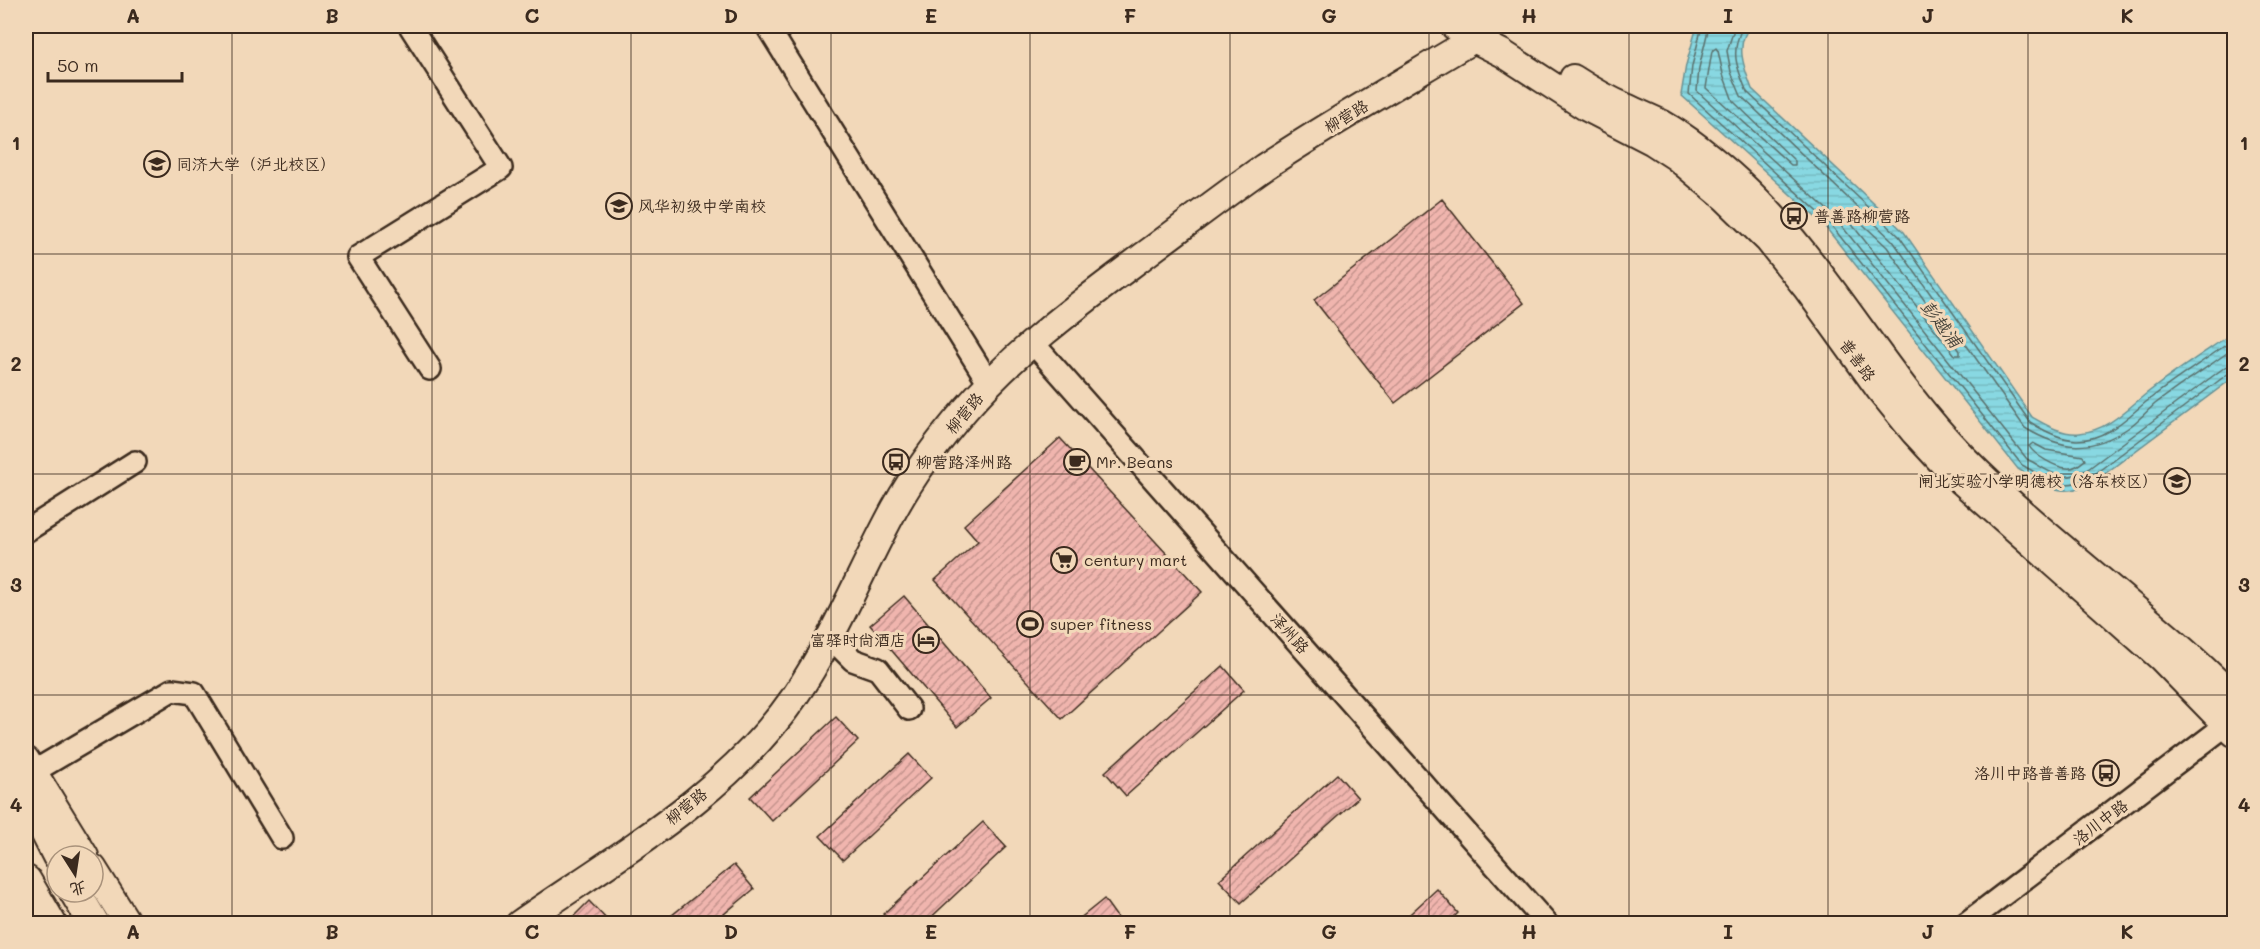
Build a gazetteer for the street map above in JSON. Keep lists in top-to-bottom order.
{
  "streets": {
    "main road": ["柳营路", "普善路"],
    "street": ["泽州路", "洛川中路"]
  },
  "crossings": [
    ["柳营路", "普善路"],
    ["柳营路", "泽州路"],
    ["普善路", "洛川中路"]
  ],
  "water": ["彭越浦"],
  "places": {
    "school or university": ["同济大学（沪北校区）", "风华初级中学南校", "闸北实验小学明德校（洛东校区）"],
    "bus stop": ["普善路柳营路", "柳营路泽州路", "洛川中路普善路"],
    "cafe": ["Mr. Beans"],
    "supermarket": ["century mart"],
    "sports": ["super fitness"],
    "hotel": ["富驿时尚酒店"]
  },
  "scale_bar": "50 m",
  "north": "bottom",
  "grid": {
    "columns": [
      "A",
      "B",
      "C",
      "D",
      "E",
      "F",
      "G",
      "H",
      "I",
      "J",
      "K"
    ],
    "rows": [
      "1",
      "2",
      "3",
      "4"
    ]
  }
}
